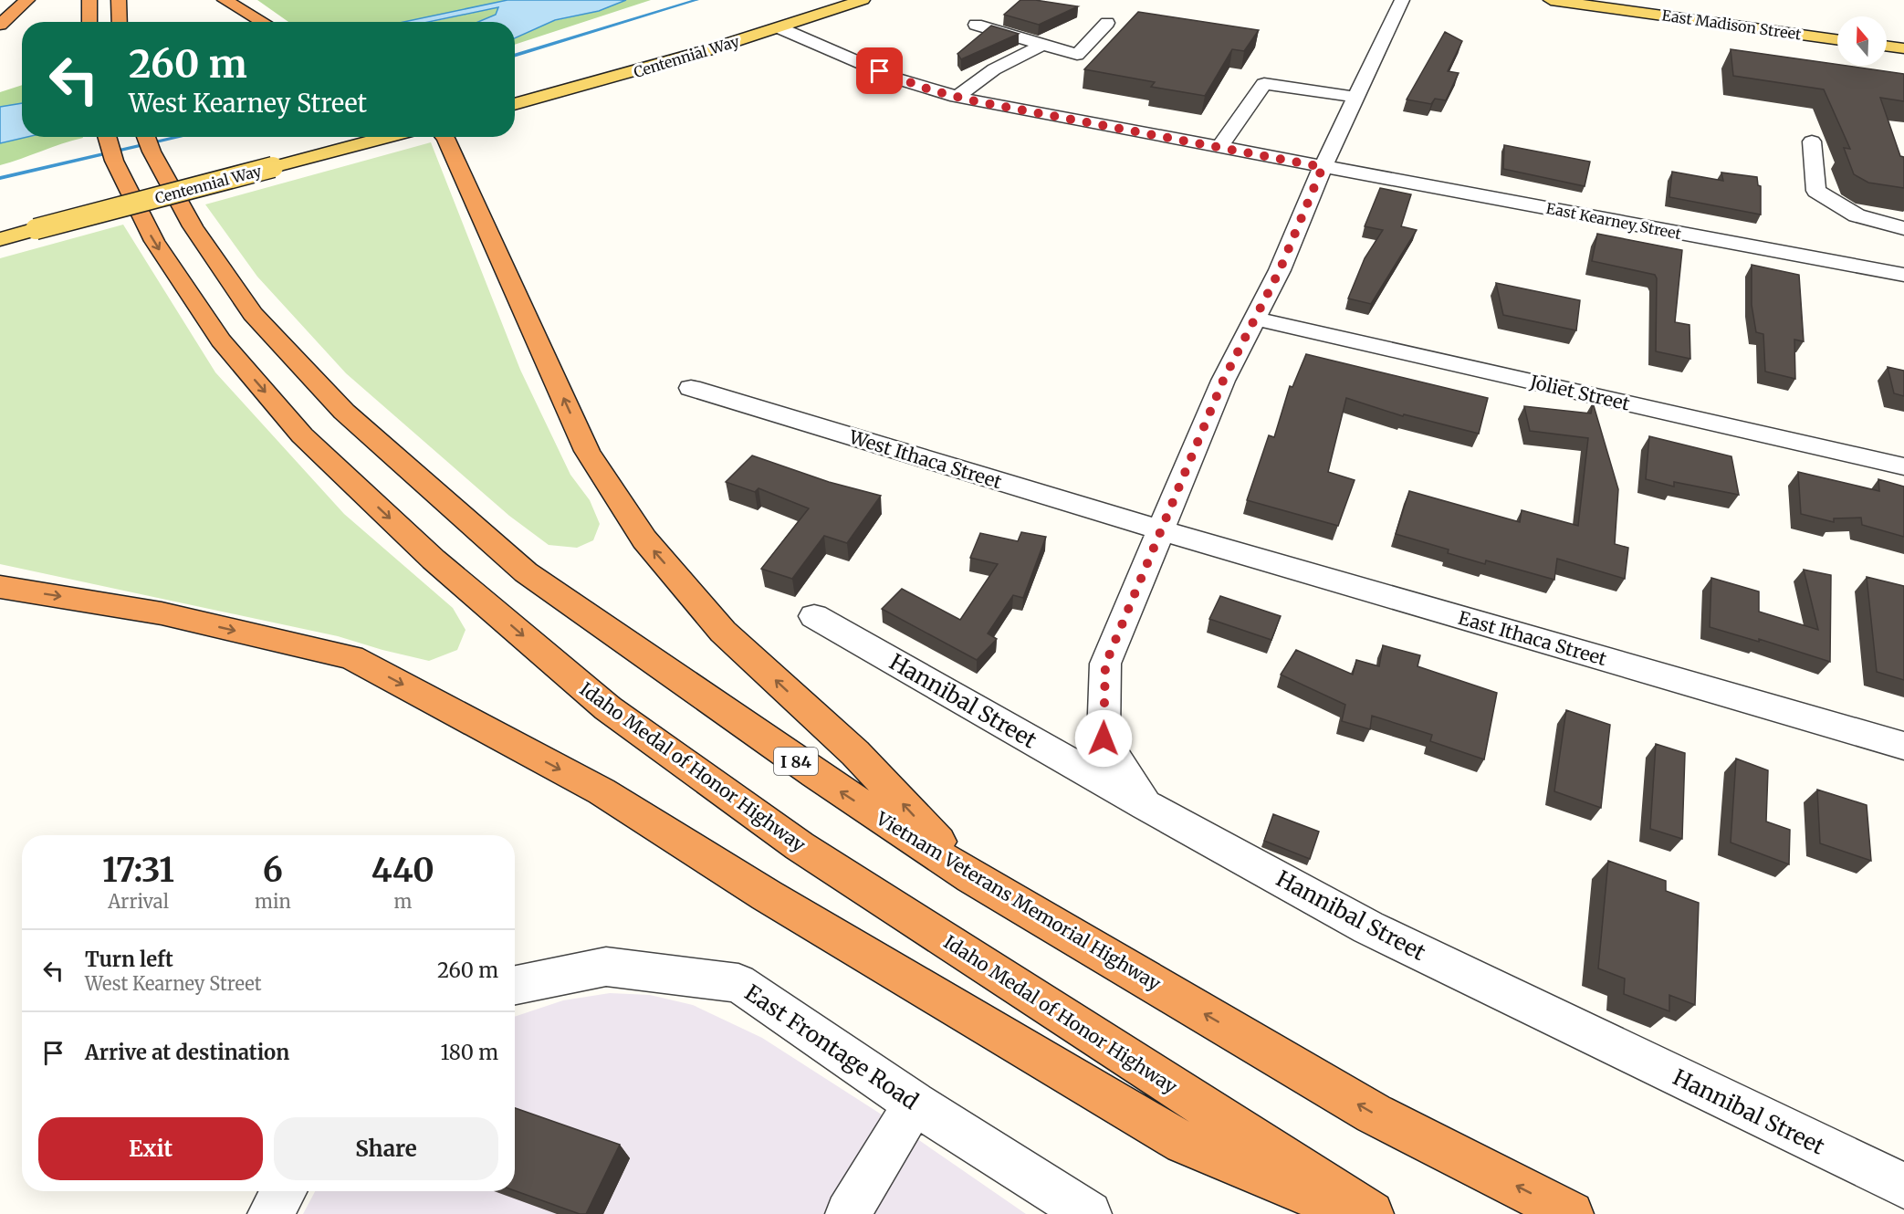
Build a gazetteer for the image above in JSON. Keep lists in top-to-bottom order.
{
  "streets": {
    "highway": ["I 84", "Idaho Medal of Honor Highway", "Vietnam Veterans Memorial Highway"],
    "main road": ["East Madison Street", "Centennial Way"],
    "street": [
      "East Kearney Street",
      "Joliet Street",
      "West Ithaca Street",
      "East Ithaca Street",
      "Hannibal Street",
      "East Frontage Road"
    ]
  },
  "crossings": [
    ["Centennial Way", "East Kearney Street"],
    ["West Ithaca Street", "East Ithaca Street"]
  ],
  "north": "top",
  "page": {
    "turn": ["260 m", "West Kearney Street"],
    "eta": [
      "17:31",
      "Arrival",
      "6",
      "min",
      "440",
      "m"
    ],
    "list": [
      {
        "name": "Turn left",
        "note": "West Kearney Street",
        "value": "260 m"
      },
      {
        "name": "Arrive at destination",
        "value": "180 m"
      }
    ],
    "buttons": ["Exit", "Share"]
  }
}
